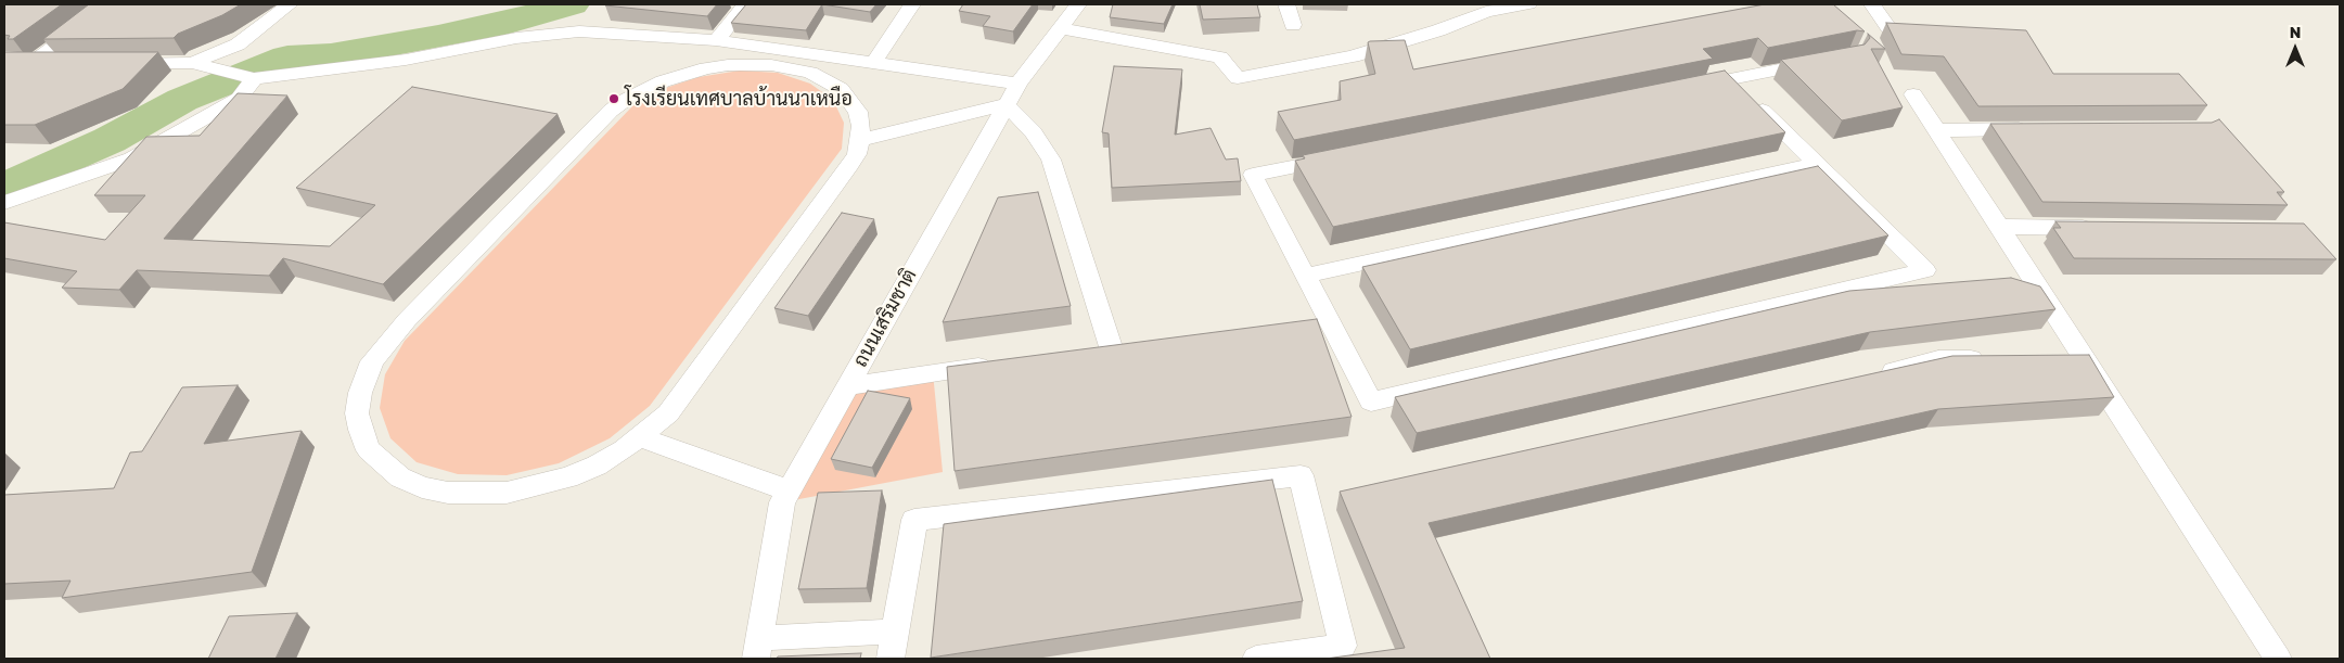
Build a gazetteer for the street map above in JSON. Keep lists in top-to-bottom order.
{
  "streets": {
    "street": ["ถนนเสริมชาติ"]
  },
  "places": ["โรงเรียนเทศบาลบ้านนาเหนือ"],
  "north": "top"
}
